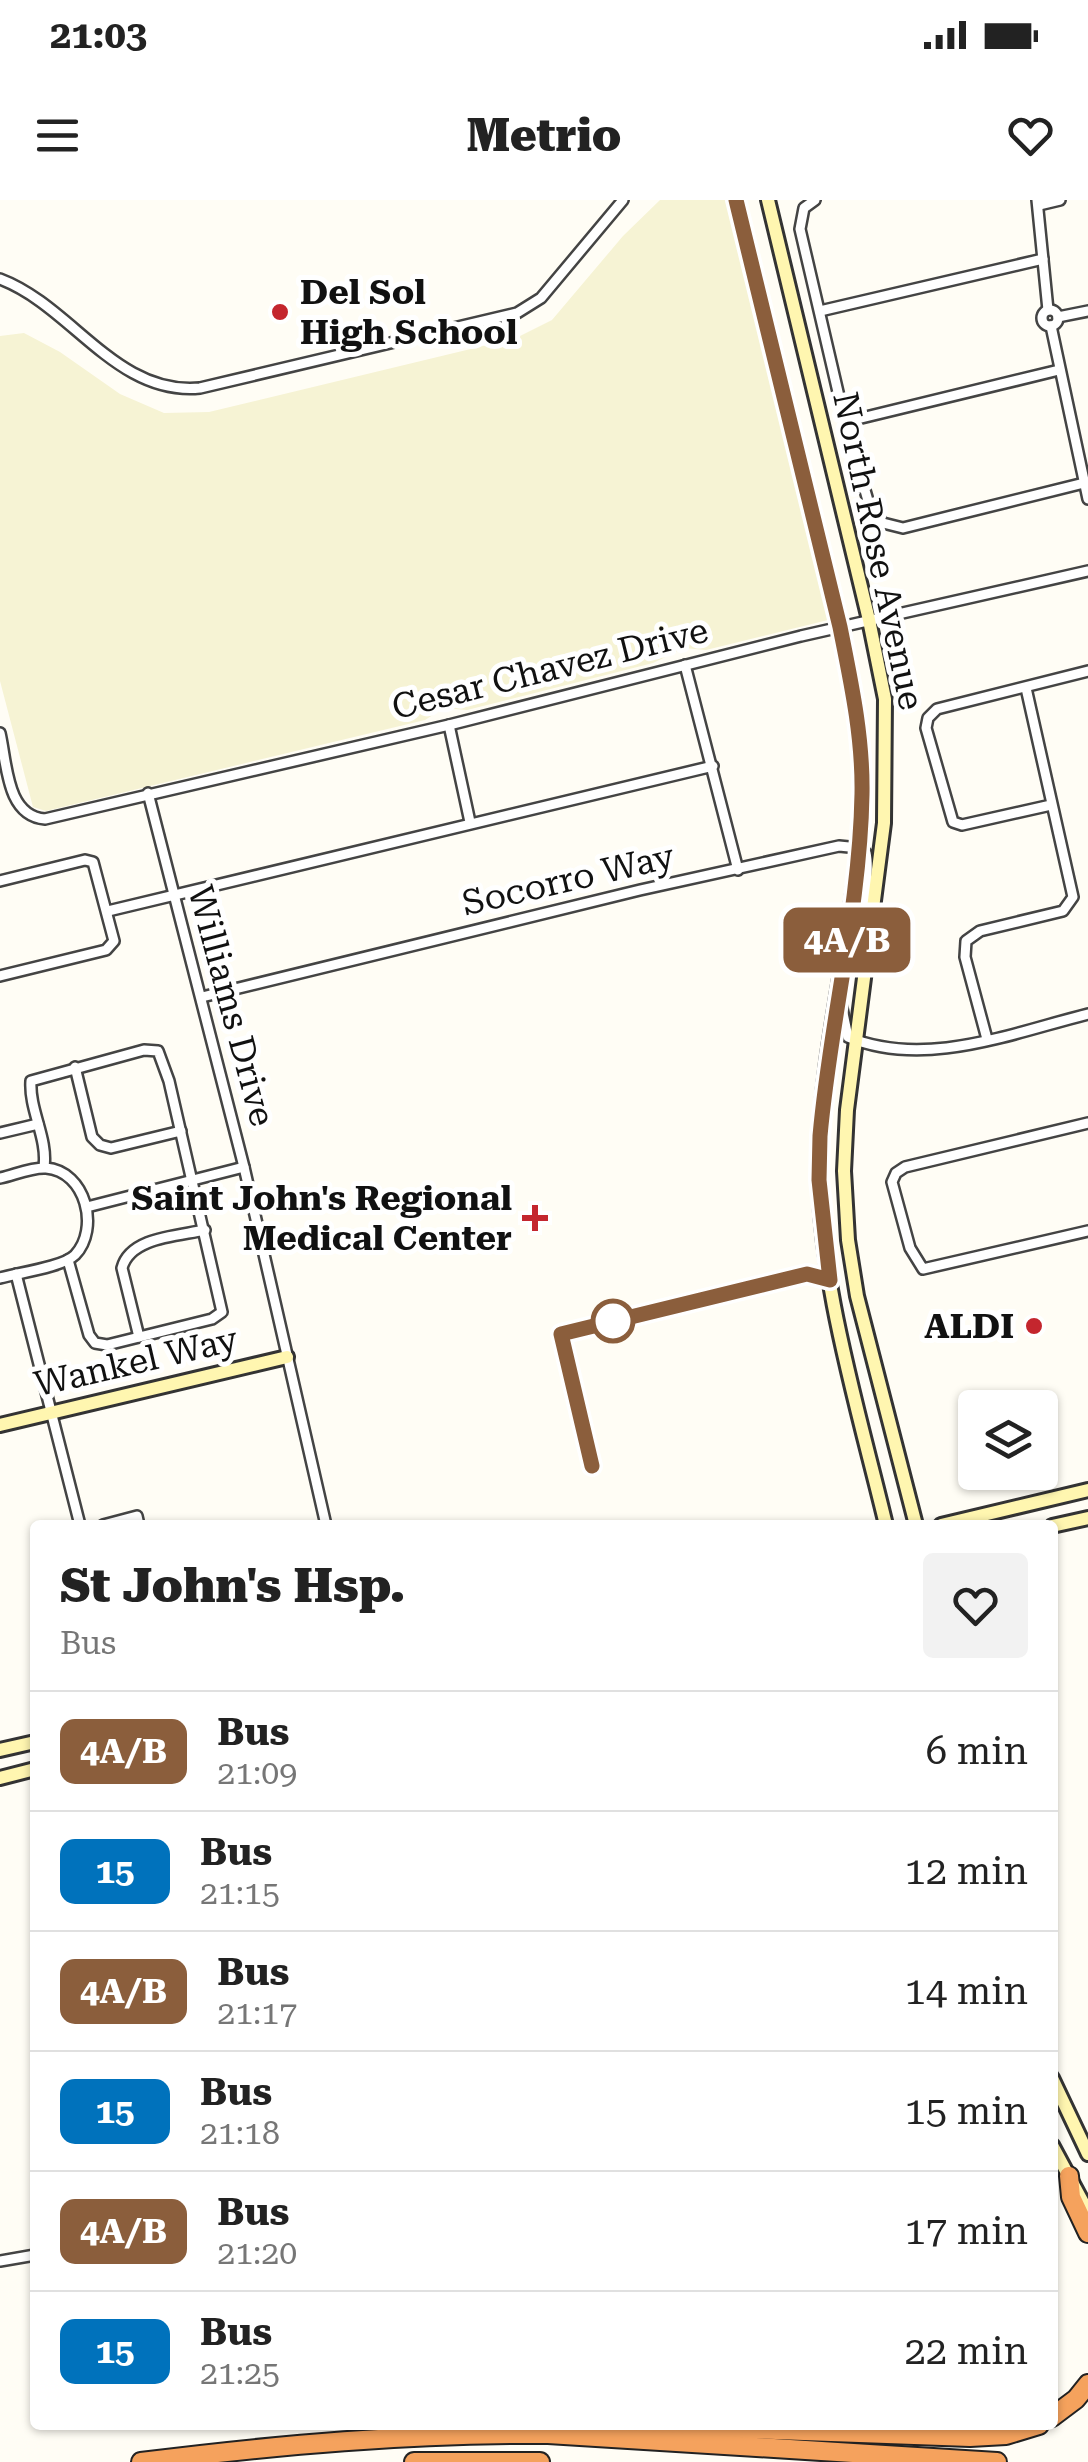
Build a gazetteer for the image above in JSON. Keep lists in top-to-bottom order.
{
  "streets": {
    "main road": ["North Rose Avenue", "Wankel Way"],
    "street": ["Cesar Chavez Drive", "Socorro Way", "Williams Drive"]
  },
  "crossings": [
    ["North Rose Avenue", "Cesar Chavez Drive"],
    ["North Rose Avenue", "Socorro Way"],
    ["Cesar Chavez Drive", "Williams Drive"],
    ["Socorro Way", "Williams Drive"],
    ["Williams Drive", "Wankel Way"]
  ],
  "places": {
    "other": ["Del Sol High School", "ALDI"],
    "health": ["Saint John's Regional Medical Center"]
  },
  "lines": ["bus line 4A/B"],
  "page": {
    "status": "21:03",
    "header": "Metrio",
    "on_map": "4A/B",
    "heading": ["St John's Hsp.", "Bus"],
    "list": [
      {
        "mark": "4A/B",
        "name": "Bus",
        "note": "21:09",
        "value": "6 min"
      },
      {
        "mark": "15",
        "name": "Bus",
        "note": "21:15",
        "value": "12 min"
      },
      {
        "mark": "4A/B",
        "name": "Bus",
        "note": "21:17",
        "value": "14 min"
      },
      {
        "mark": "15",
        "name": "Bus",
        "note": "21:18",
        "value": "15 min"
      },
      {
        "mark": "4A/B",
        "name": "Bus",
        "note": "21:20",
        "value": "17 min"
      },
      {
        "mark": "15",
        "name": "Bus",
        "note": "21:25",
        "value": "22 min"
      }
    ]
  }
}
